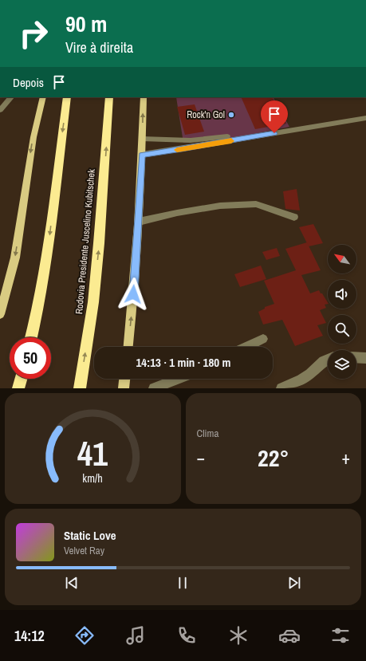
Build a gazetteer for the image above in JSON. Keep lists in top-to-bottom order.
{
  "streets": {
    "highway": ["Rodovia Presidente Juscelino Kubitschek"]
  },
  "places": ["Rock'n Gol"],
  "north": "top left",
  "page": {
    "turn": ["90 m", "Vire à direita"],
    "then": "Depois",
    "limit": "50",
    "trip": "14:13 · 1 min · 180 m",
    "tile": "Clima",
    "heat": ["−", "22°", "+"],
    "song": ["Static Love", "Velvet Ray"],
    "tabs": "14:12",
    "gauge": ["41", "km/h"]
  }
}
